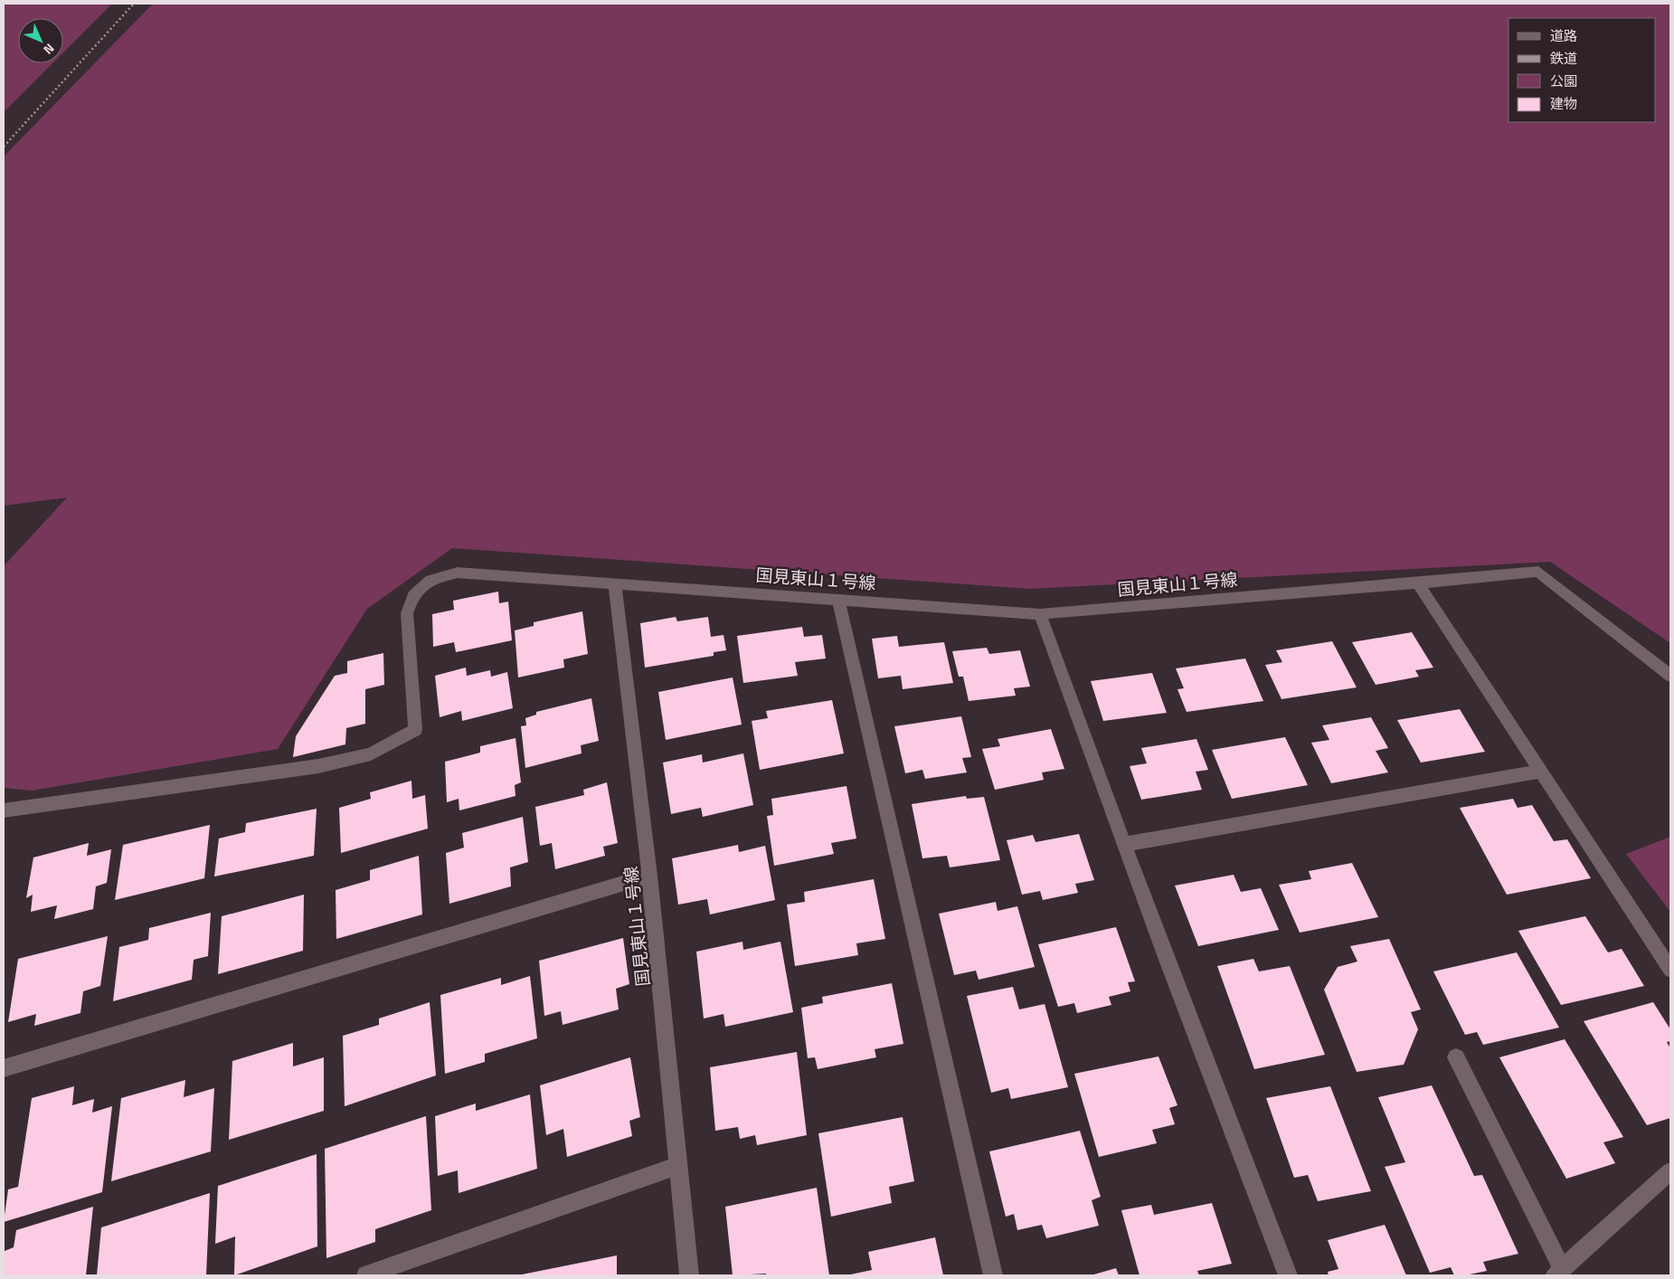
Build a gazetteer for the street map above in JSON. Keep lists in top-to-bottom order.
{
  "streets": {
    "street": ["国見東山１号線"]
  },
  "legend": [
    "道路",
    "鉄道",
    "公園",
    "建物"
  ],
  "north": "bottom right"
}
